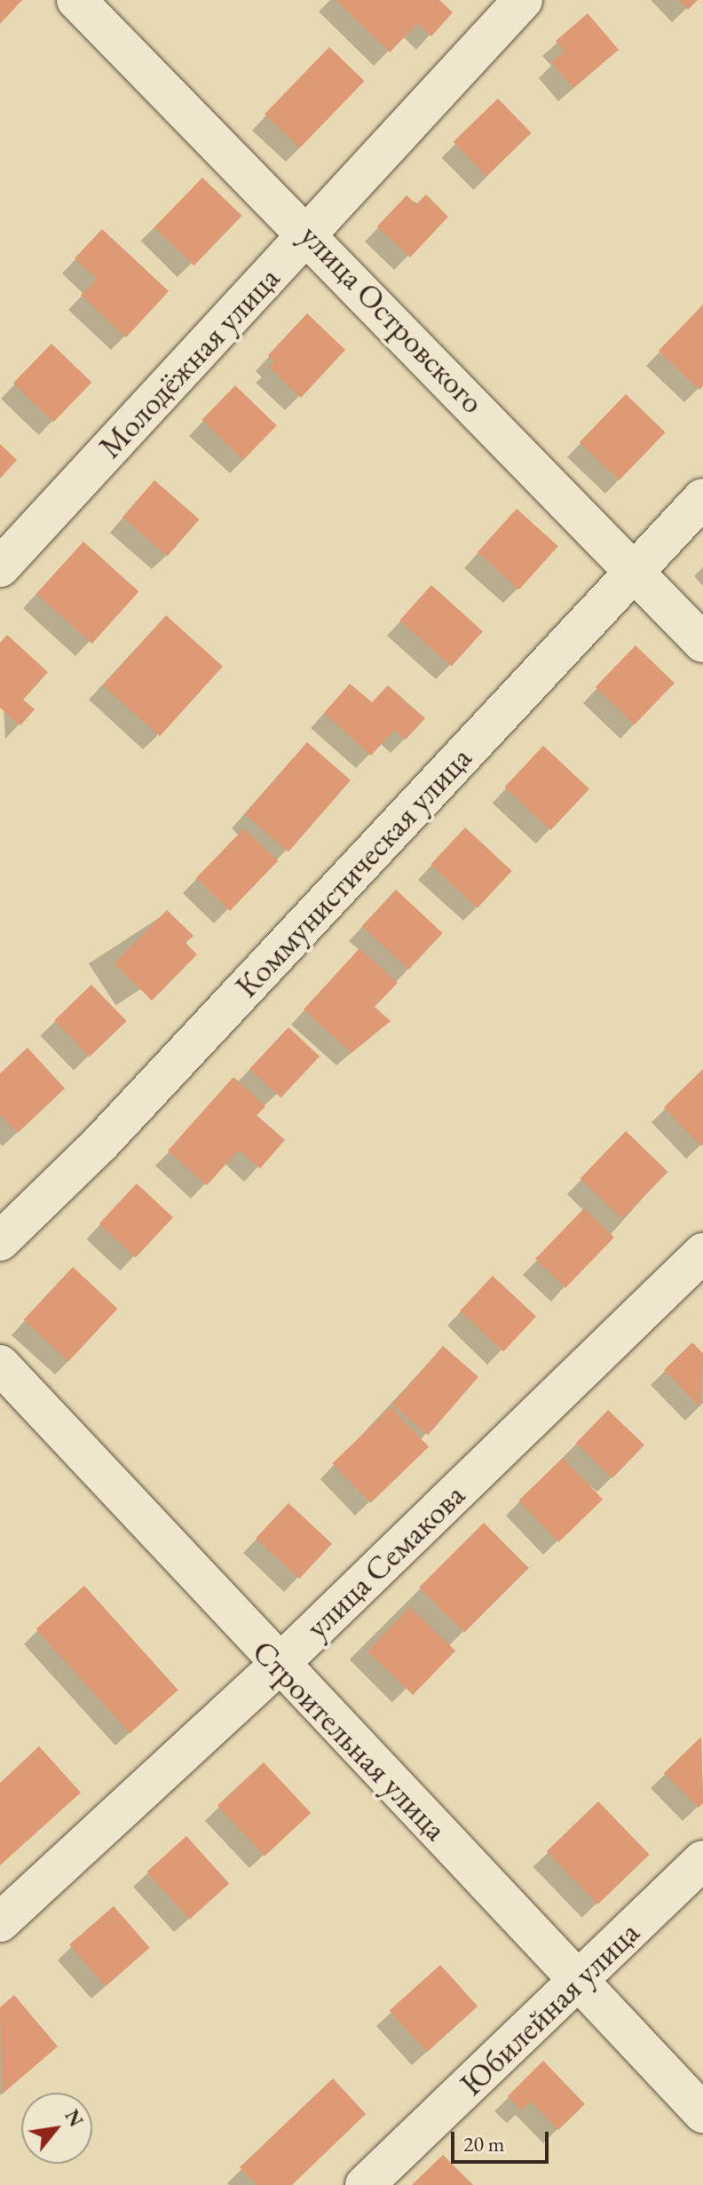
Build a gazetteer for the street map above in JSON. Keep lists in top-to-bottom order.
{
  "streets": {
    "street": [
      "улица Островского",
      "Молодёжная улица",
      "Коммунистическая улица",
      "улица Семакова",
      "Строительная улица",
      "Юбилейная улица"
    ]
  },
  "crossings": [
    ["улица Островского", "Молодёжная улица"],
    ["улица Островского", "Коммунистическая улица"],
    ["улица Семакова", "Строительная улица"],
    ["Строительная улица", "Юбилейная улица"]
  ],
  "scale_bar": "20 m",
  "north": "top right"
}
